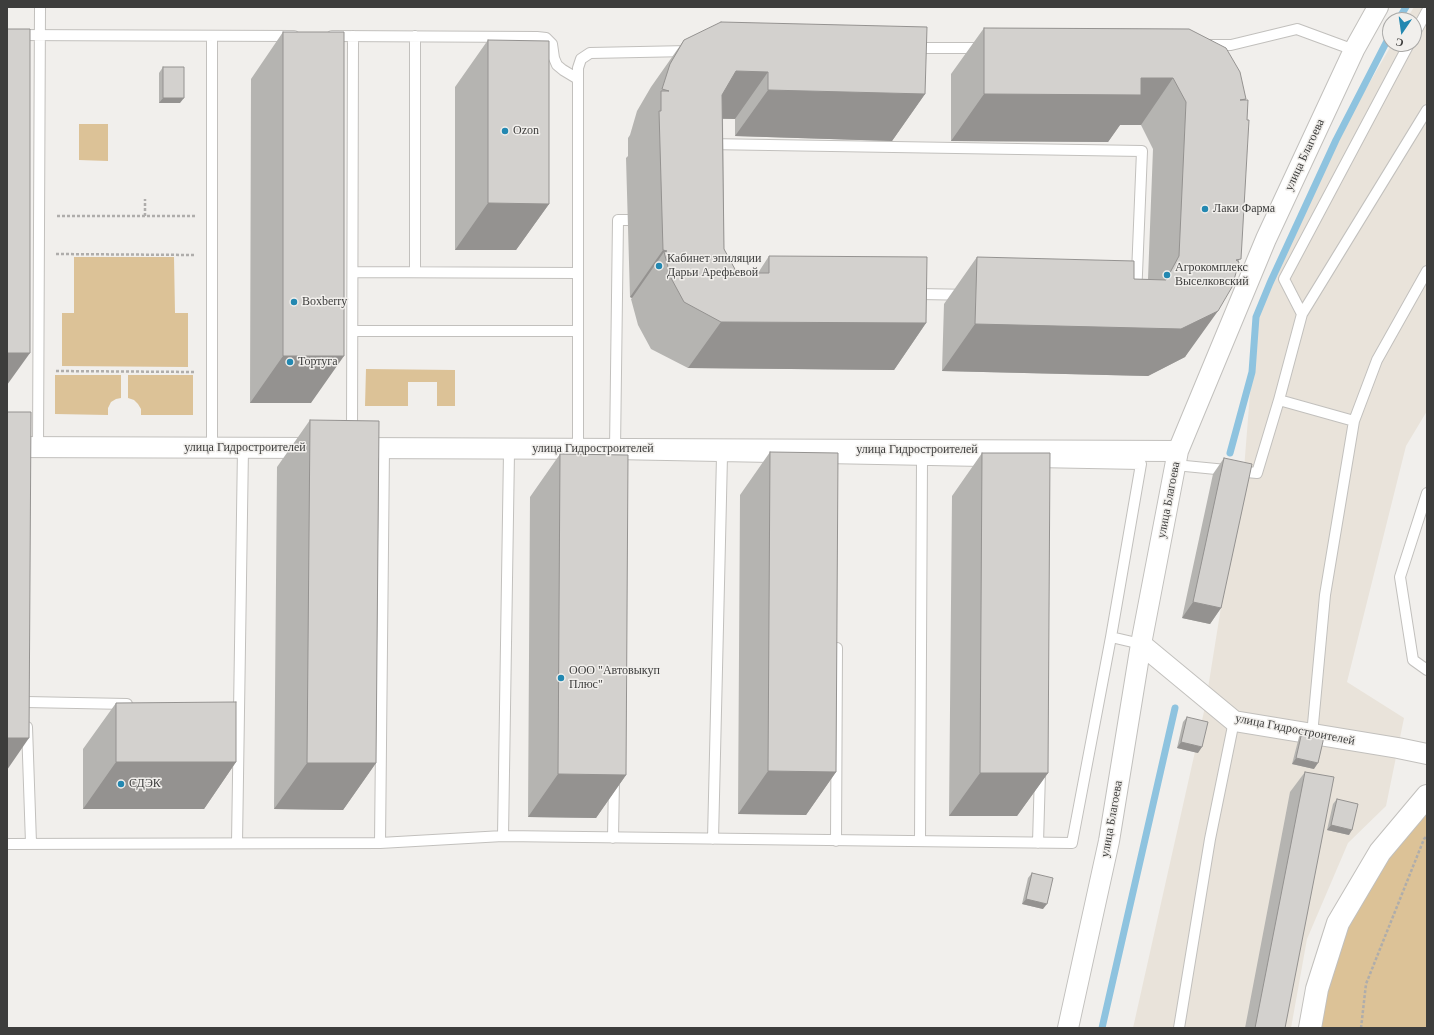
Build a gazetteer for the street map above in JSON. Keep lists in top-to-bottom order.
{
  "streets": {
    "street": ["улица Благоева", "улица Гидростроителей"]
  },
  "crossings": [
    ["улица Благоева", "улица Гидростроителей"]
  ],
  "places": [
    "Ozon",
    "Лаки Фарма",
    "Кабинет эпиляции Дарьи Арефьевой",
    "Агрокомплекс Выселковский",
    "Boxberry",
    "Тортуга",
    "ООО \"Автовыкуп Плюс\"",
    "СДЭК"
  ],
  "north": "bottom"
}
